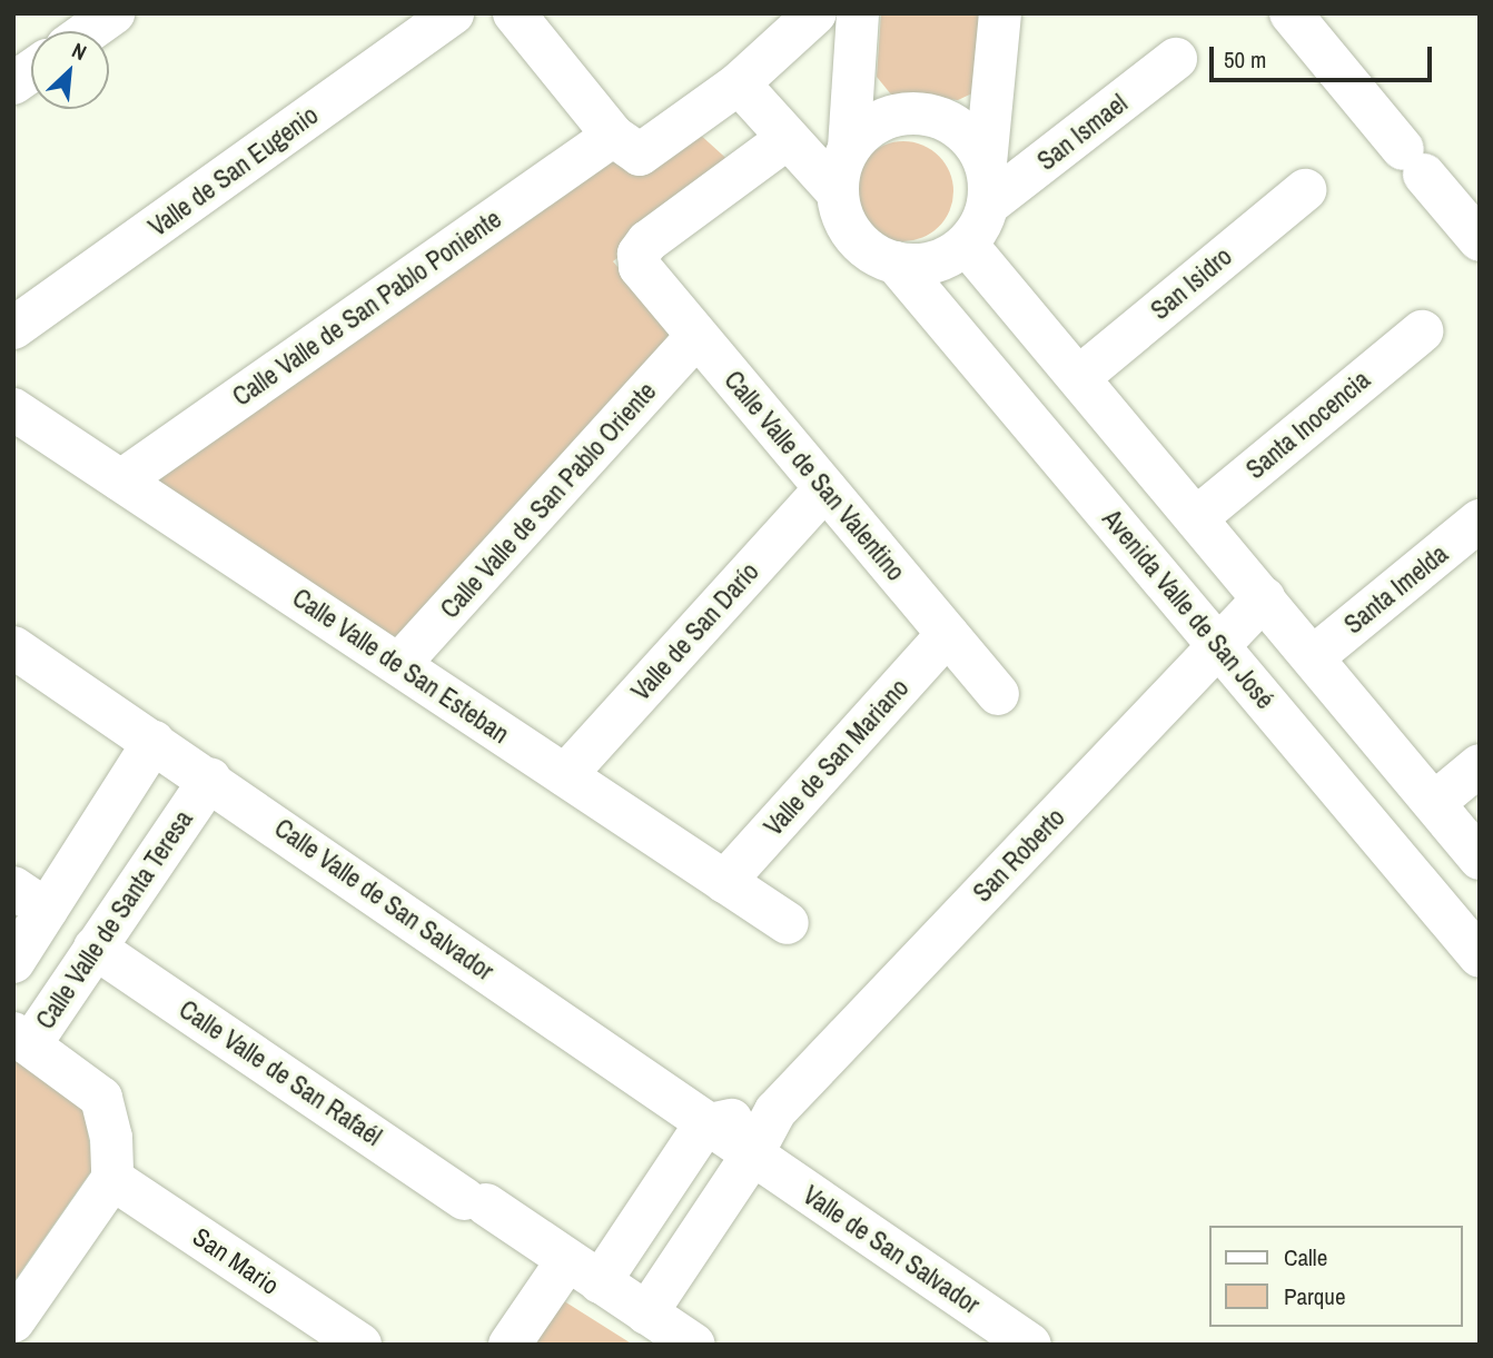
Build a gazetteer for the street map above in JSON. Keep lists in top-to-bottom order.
{
  "streets": {
    "street": [
      "San Ismael",
      "Valle de San Eugenio",
      "San Isidro",
      "Calle Valle de San Pablo Poniente",
      "Santa Inocencia",
      "Calle Valle de San Valentino",
      "Calle Valle de San Pablo Oriente",
      "Santa Imelda",
      "Avenida Valle de San José",
      "Valle de San Darío",
      "Calle Valle de San Esteban",
      "Valle de San Mariano",
      "San Roberto",
      "Calle Valle de San Salvador",
      "Calle Valle de Santa Teresa",
      "Calle Valle de San Rafaél",
      "Valle de San Salvador",
      "San Mario"
    ]
  },
  "crossings": [
    ["San Ismael", "Avenida Valle de San José"],
    ["Calle Valle de San Pablo Poniente", "Calle Valle de San Esteban"],
    ["Calle Valle de San Valentino", "Calle Valle de San Pablo Oriente"],
    ["Calle Valle de San Valentino", "Valle de San Darío"],
    ["Calle Valle de San Valentino", "Valle de San Mariano"],
    ["Calle Valle de San Pablo Oriente", "Calle Valle de San Esteban"],
    ["Avenida Valle de San José", "San Roberto"],
    ["Valle de San Darío", "Calle Valle de San Esteban"],
    ["Calle Valle de San Esteban", "Valle de San Mariano"],
    ["San Roberto", "Calle Valle de San Salvador"],
    ["San Roberto", "Calle Valle de San Rafaél"],
    ["San Roberto", "Valle de San Salvador"],
    ["Calle Valle de San Salvador", "Calle Valle de Santa Teresa"],
    ["Calle Valle de San Salvador", "Valle de San Salvador"],
    ["Calle Valle de Santa Teresa", "Calle Valle de San Rafaél"]
  ],
  "legend": ["Calle", "Parque"],
  "scale_bar": "50 m",
  "north": "top right"
}
